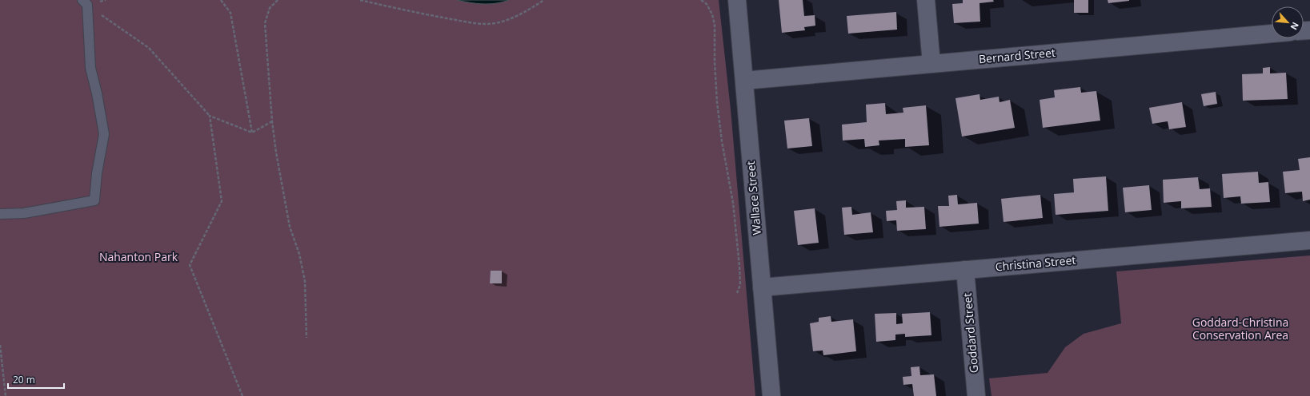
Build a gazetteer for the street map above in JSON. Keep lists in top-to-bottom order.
{
  "streets": {
    "street": [
      "Bernard Street",
      "Wallace Street",
      "Christina Street",
      "Goddard Street"
    ]
  },
  "crossings": [
    ["Bernard Street", "Wallace Street"],
    ["Wallace Street", "Christina Street"],
    ["Christina Street", "Goddard Street"]
  ],
  "parks": ["Nahanton Park", "Goddard-Christina Conservation Area"],
  "scale_bar": "20 m",
  "north": "bottom right"
}
